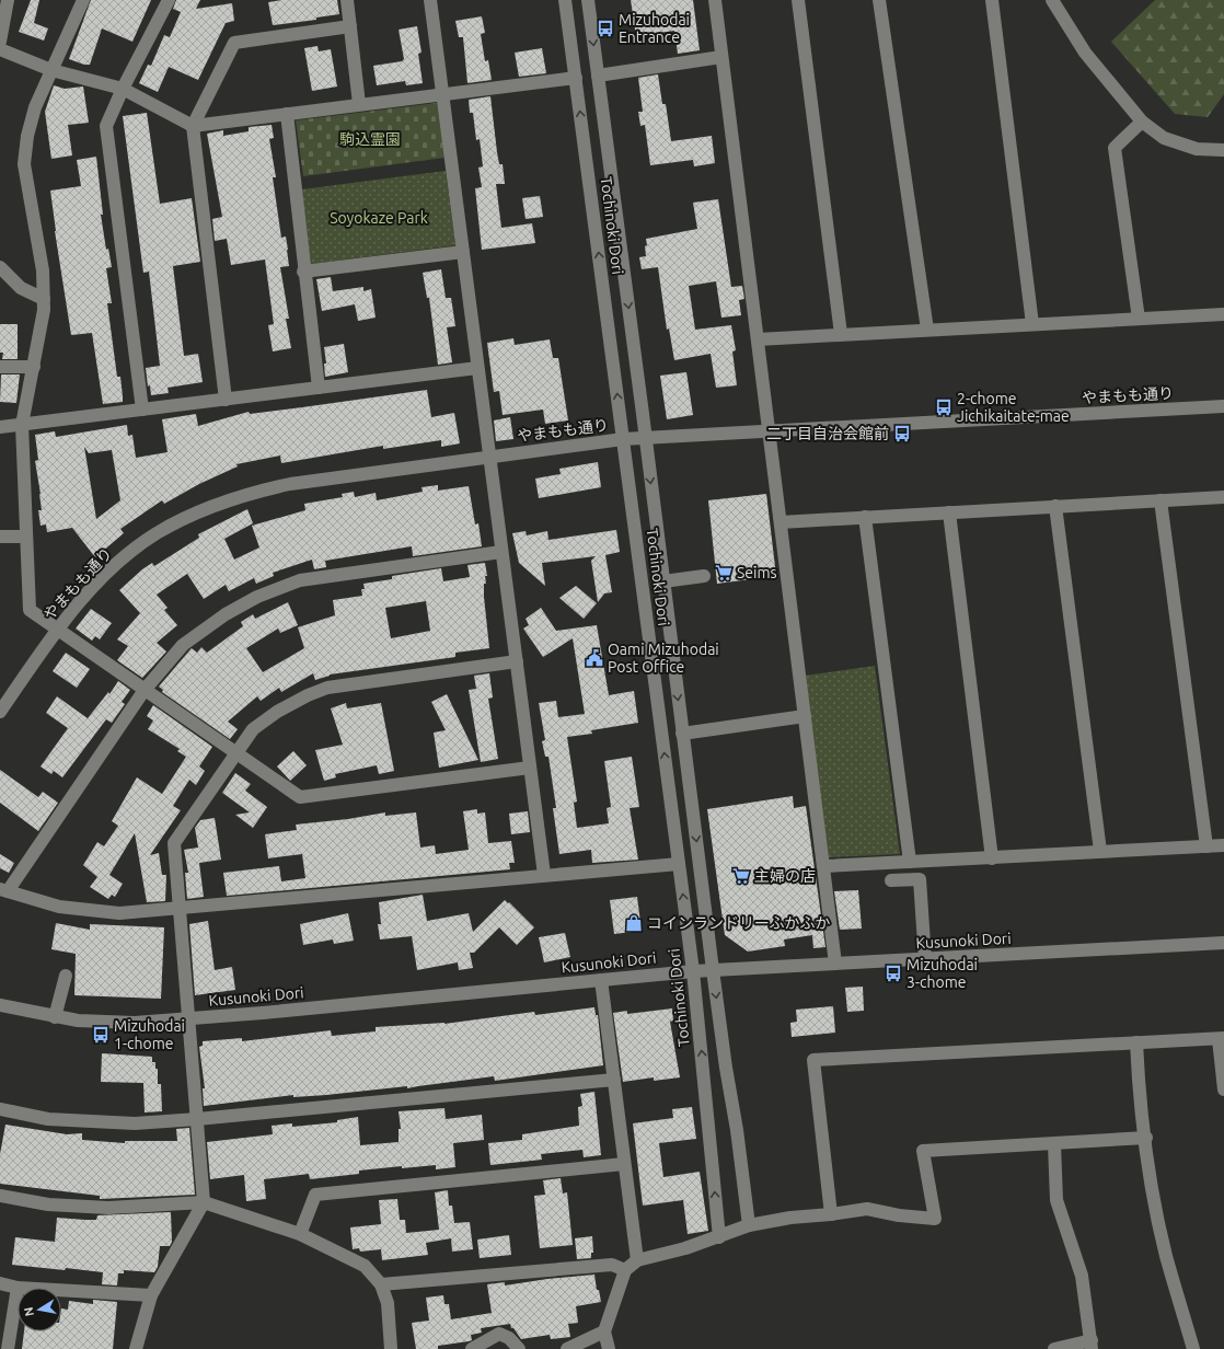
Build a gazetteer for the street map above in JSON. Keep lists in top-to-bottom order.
{
  "streets": {
    "street": ["Tochinoki Dori", "やまもも通り", "Kusunoki Dori"]
  },
  "crossings": [
    ["Tochinoki Dori", "やまもも通り"],
    ["Tochinoki Dori", "Kusunoki Dori"]
  ],
  "parks": ["駒込霊園", "Soyokaze Park"],
  "places": {
    "bus stop": [
      "Mizuhodai Entrance",
      "2-chome Jichikaitate-mae",
      "二丁目自治会館前",
      "Mizuhodai 3-chome",
      "Mizuhodai 1-chome"
    ],
    "supermarket": ["Seims", "主婦の店"],
    "public building": ["Oami Mizuhodai Post Office"],
    "shop": ["コインランドリーふかふか"]
  },
  "north": "left"
}
